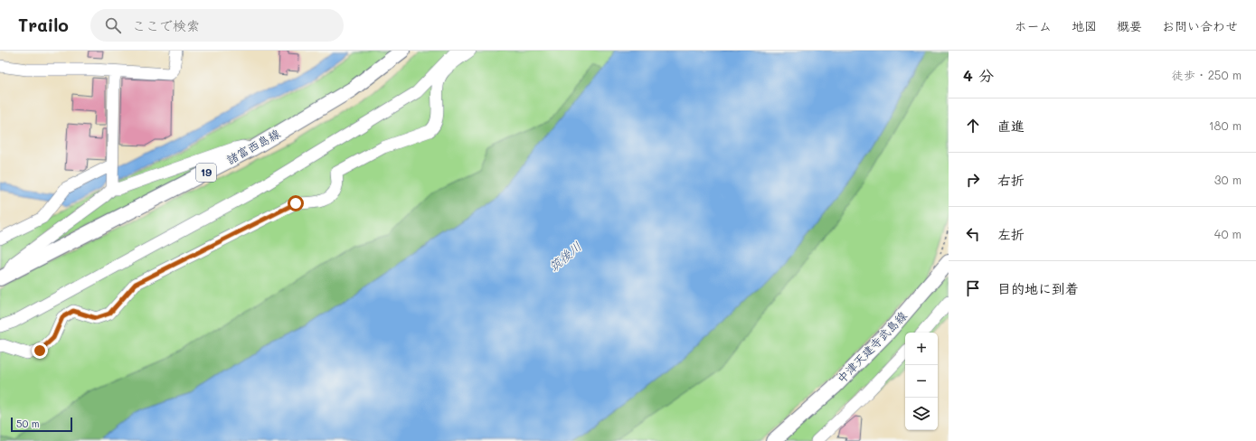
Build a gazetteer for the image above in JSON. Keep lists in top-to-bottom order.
{
  "streets": {
    "main road": ["諸富西島線", "19", "中津天建寺武島線"]
  },
  "water": ["筑後川"],
  "scale_bar": "50 m",
  "page": {
    "header": "Trailo",
    "search": "ここで検索",
    "nav": [
      "ホーム",
      "地図",
      "概要",
      "お問い合わせ"
    ],
    "heading": ["4 分", "徒歩 · 250 m"],
    "list": [
      ["直進", "180 m"],
      ["右折", "30 m"],
      ["左折", "40 m"],
      "目的地に到着"
    ],
    "map_buttons": ["+", "−"],
    "scale": "50 m"
  }
}
